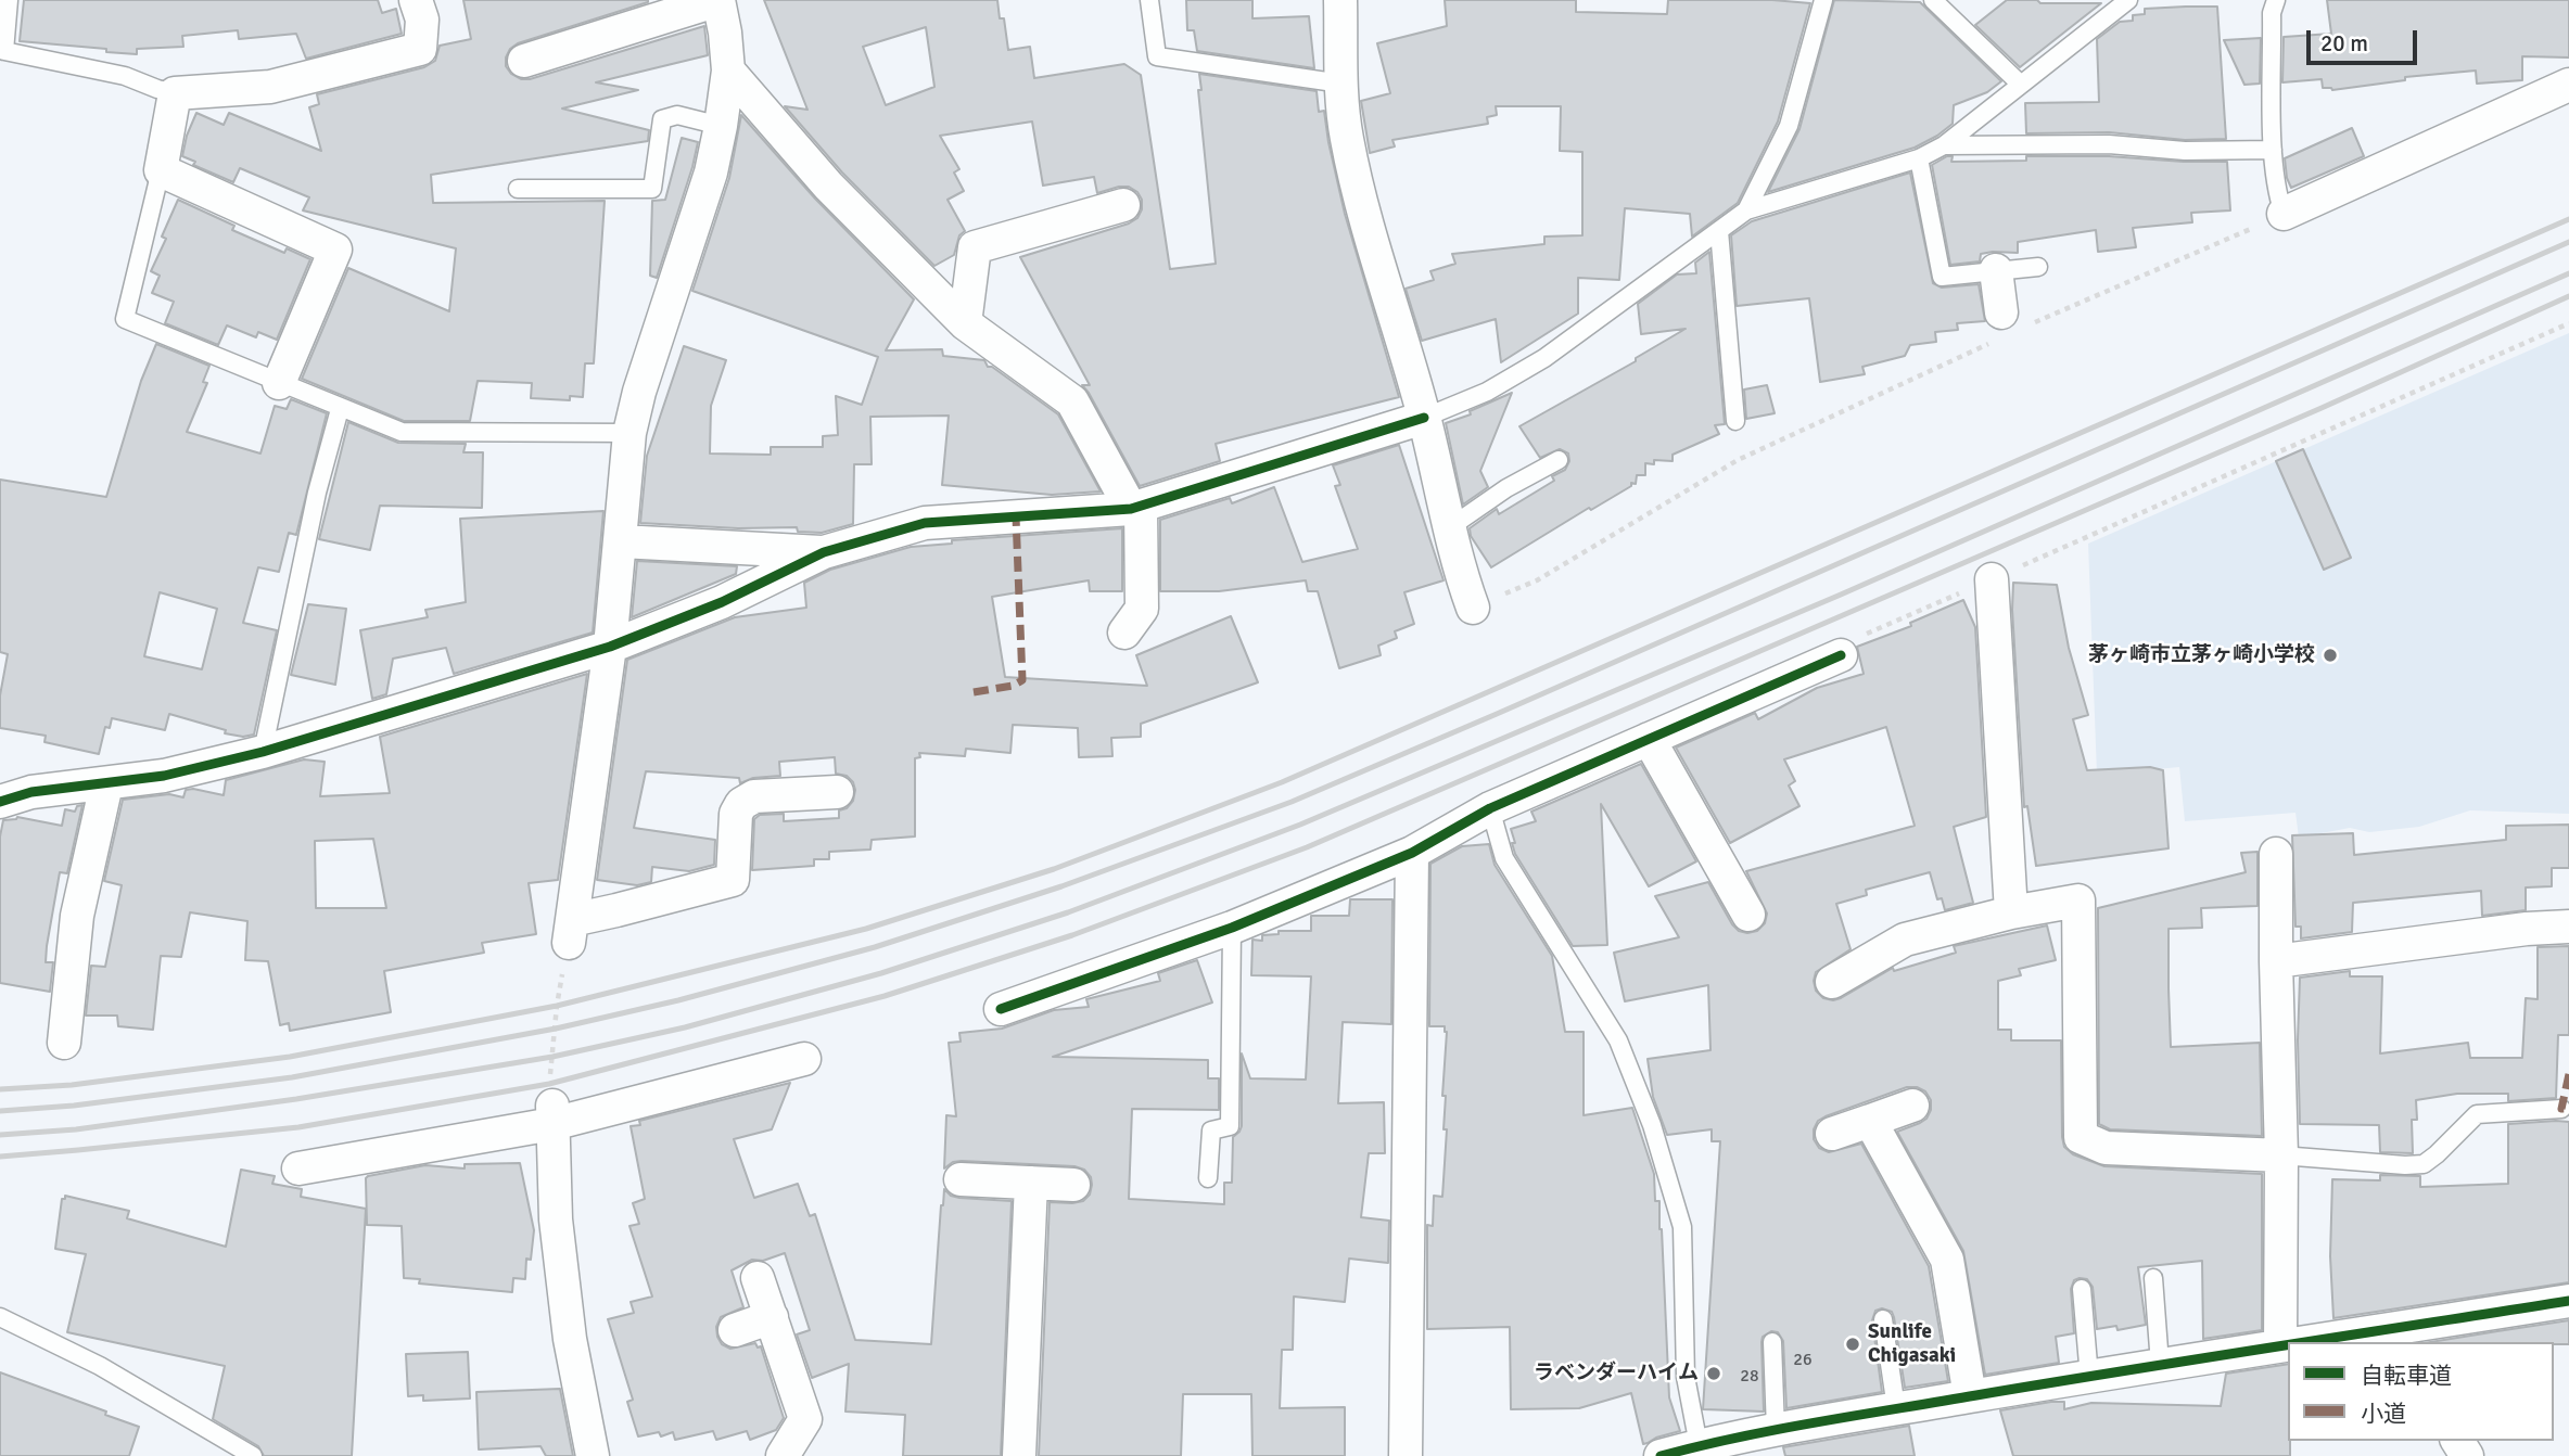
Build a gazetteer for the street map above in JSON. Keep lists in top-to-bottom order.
{
  "places": ["茅ヶ崎市立茅ヶ崎小学校", "Sunlife Chigasaki", "ラベンダーハイム"],
  "house_numbers": ["26", "28"],
  "legend": ["自転車道", "小道"],
  "scale_bar": "20 m"
}
